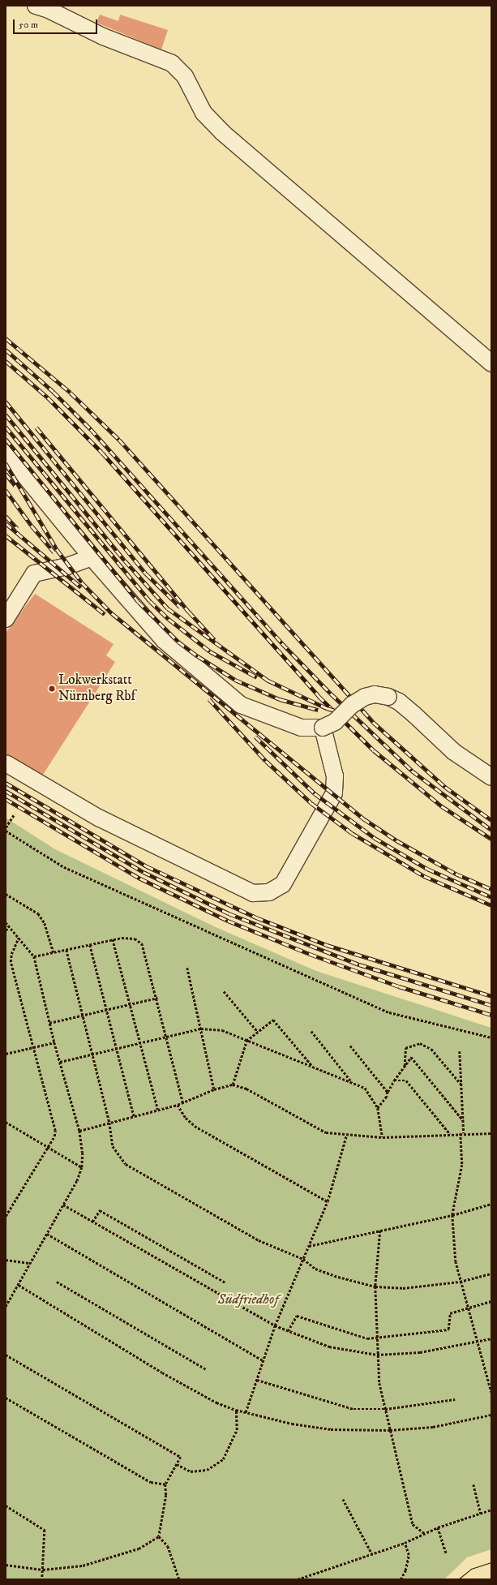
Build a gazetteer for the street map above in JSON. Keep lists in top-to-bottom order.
{
  "parks": ["Südfriedhof"],
  "places": ["Lokwerkstatt Nürnberg Rbf"],
  "scale_bar": "50 m"
}
